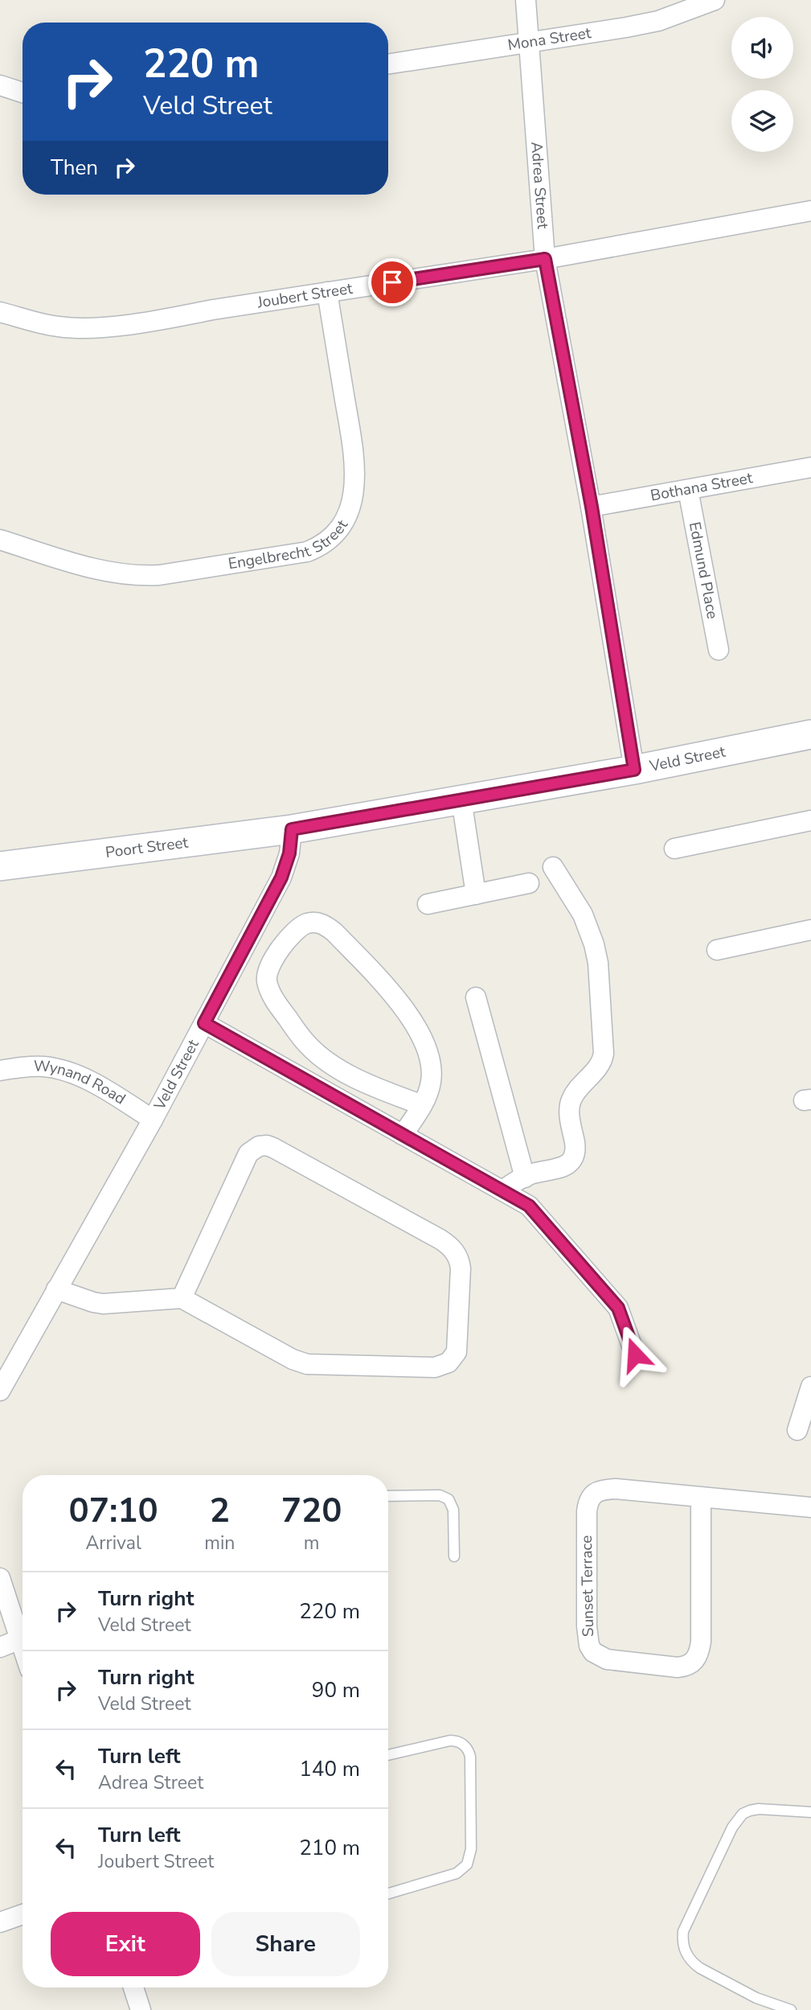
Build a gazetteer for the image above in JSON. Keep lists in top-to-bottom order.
{
  "streets": {
    "street": [
      "Mona Street",
      "Adrea Street",
      "Joubert Street",
      "Bothana Street",
      "Engelbrecht Street",
      "Edmund Place",
      "Veld Street",
      "Poort Street",
      "Wynand Road",
      "Sunset Terrace"
    ]
  },
  "crossings": [
    ["Mona Street", "Adrea Street"],
    ["Adrea Street", "Joubert Street"],
    ["Adrea Street", "Bothana Street"],
    ["Adrea Street", "Veld Street"],
    ["Joubert Street", "Engelbrecht Street"],
    ["Bothana Street", "Edmund Place"],
    ["Veld Street", "Poort Street"],
    ["Veld Street", "Wynand Road"]
  ],
  "page": {
    "turn": ["220 m", "Veld Street"],
    "then": "Then",
    "eta": [
      "07:10",
      "Arrival",
      "2",
      "min",
      "720",
      "m"
    ],
    "list": [
      {
        "name": "Turn right",
        "note": "Veld Street",
        "value": "220 m"
      },
      {
        "name": "Turn right",
        "note": "Veld Street",
        "value": "90 m"
      },
      {
        "name": "Turn left",
        "note": "Adrea Street",
        "value": "140 m"
      },
      {
        "name": "Turn left",
        "note": "Joubert Street",
        "value": "210 m"
      }
    ],
    "buttons": ["Exit", "Share"]
  }
}
